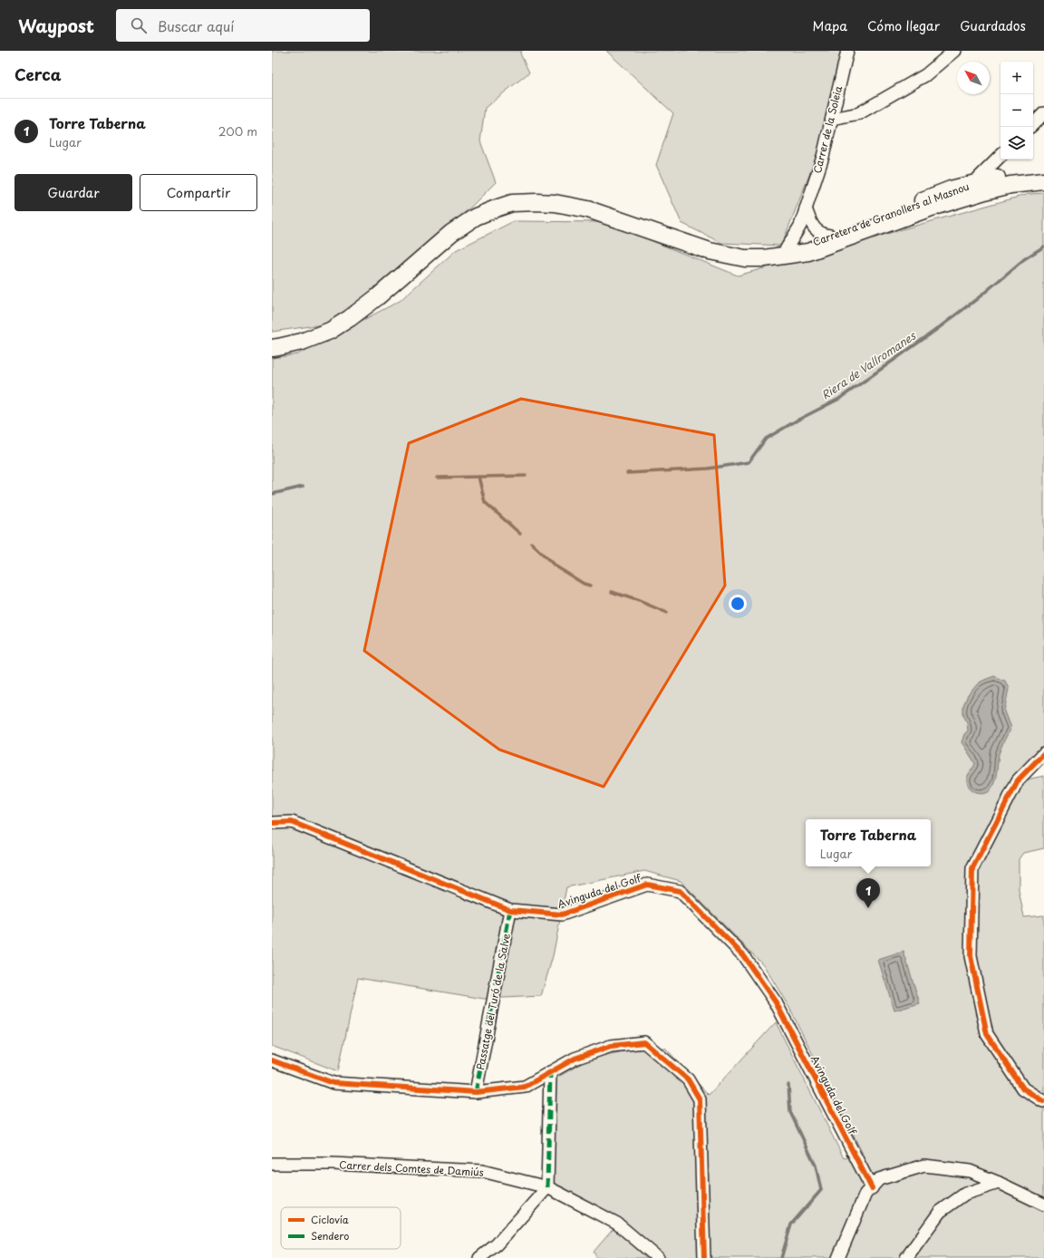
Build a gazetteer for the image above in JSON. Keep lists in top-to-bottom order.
{
  "streets": {
    "main road": ["Carretera de Granollers al Masnou"],
    "street": [
      "Carrer de la Soleia",
      "Avinguda del Golf",
      "Passatge del Turó de la Salve",
      "Carrer dels Comtes de Damiús"
    ]
  },
  "crossings": [
    ["Carrer de la Soleia", "Carretera de Granollers al Masnou"],
    ["Avinguda del Golf", "Passatge del Turó de la Salve"]
  ],
  "water": ["Riera de Vallromanes"],
  "legend": ["Ciclovía", "Sendero"],
  "north": "top left",
  "page": {
    "header": "Waypost",
    "search": "Buscar aquí",
    "nav": ["Mapa", "Cómo llegar", "Guardados"],
    "heading": "Cerca",
    "map_buttons": ["+", "−"],
    "list": [
      {
        "mark": "1",
        "name": "Torre Taberna",
        "note": "Lugar",
        "value": "200 m"
      }
    ],
    "buttons": ["Guardar", "Compartir"],
    "popup": ["Torre Taberna", "Lugar"],
    "pins": "1"
  }
}
